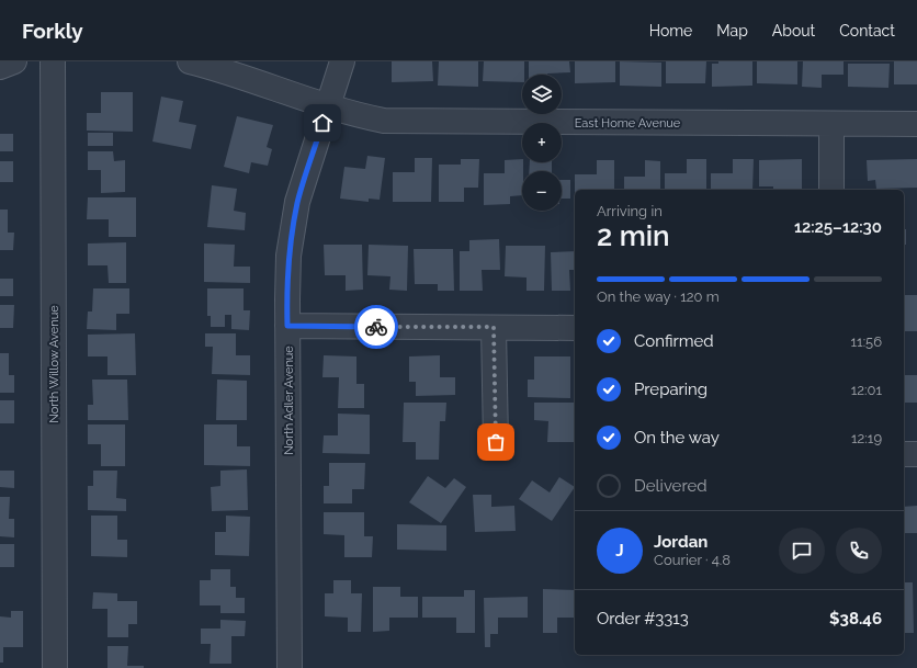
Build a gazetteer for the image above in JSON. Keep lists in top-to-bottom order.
{
  "streets": {
    "street": ["East Home Avenue", "North Willow Avenue", "North Adler Avenue"]
  },
  "crossings": [
    ["East Home Avenue", "North Adler Avenue"]
  ],
  "page": {
    "header": "Forkly",
    "nav": [
      "Home",
      "Map",
      "About",
      "Contact"
    ],
    "map_buttons": ["+", "−"],
    "heading": ["2 min", "Arriving in", "12:25–12:30"],
    "panel": [
      "Jordan",
      "Courier · 4.8",
      "Order #3313",
      "$38.46"
    ],
    "bar": "On the way · 120 m",
    "list": [
      ["Confirmed", "11:56"],
      ["Preparing", "12:01"],
      ["On the way", "12:19"],
      "Delivered"
    ],
    "round": "J"
  }
}
